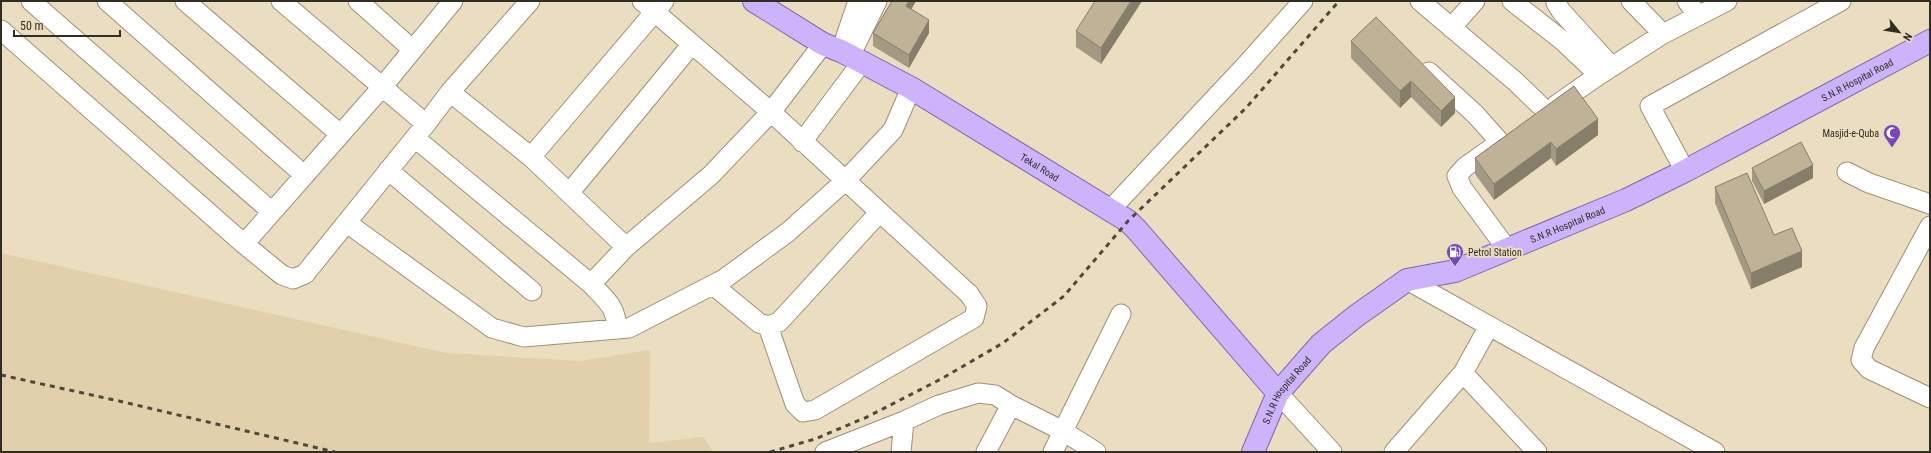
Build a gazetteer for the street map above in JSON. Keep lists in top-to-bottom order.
{
  "streets": {
    "main road": ["S.N.R Hospital Road", "Tekal Road"]
  },
  "crossings": [
    ["S.N.R Hospital Road", "Tekal Road"]
  ],
  "places": {
    "mosque": ["Masjid-e-Quba"],
    "fuel station": ["Petrol Station"]
  },
  "scale_bar": "50 m",
  "north": "bottom right"
}
